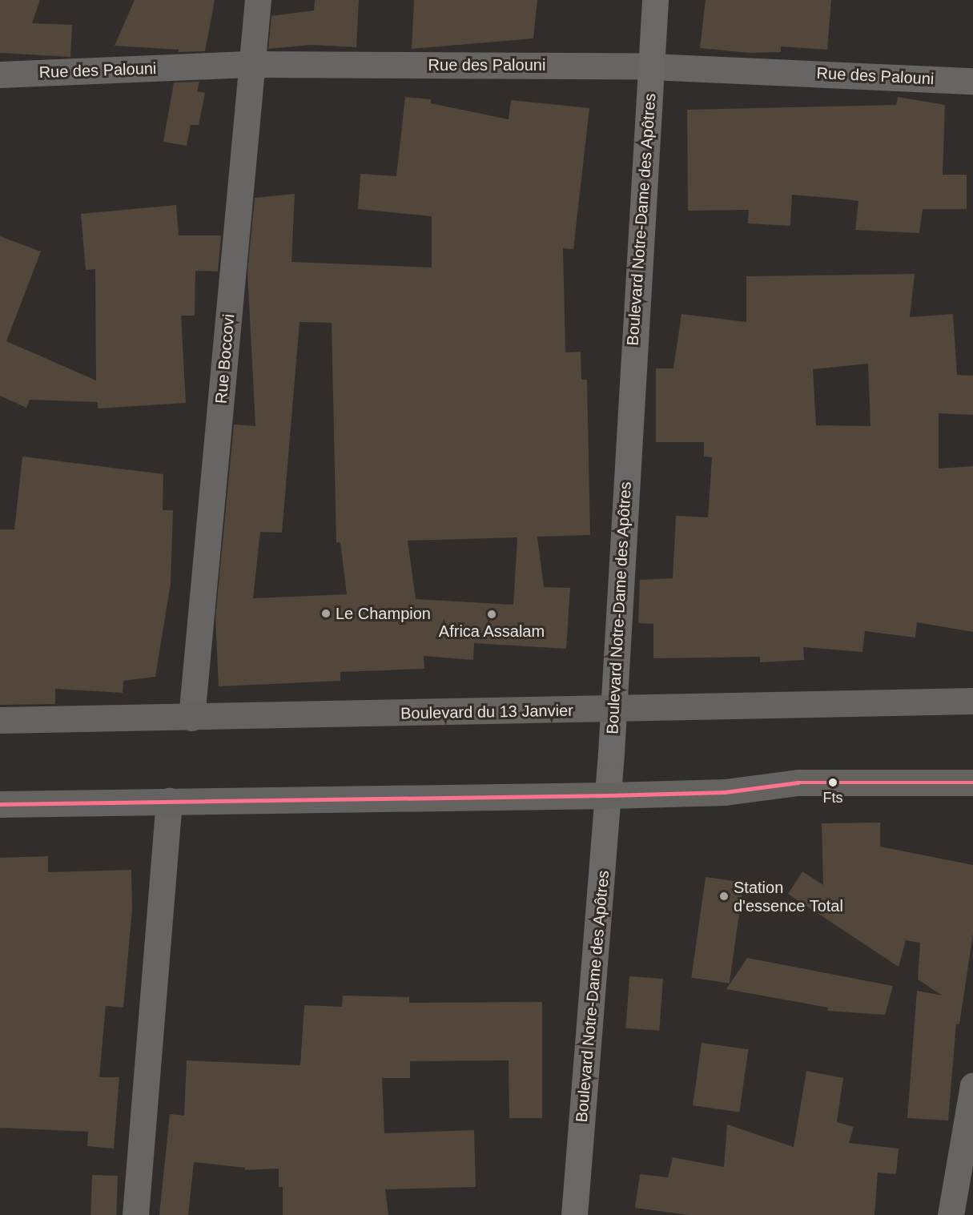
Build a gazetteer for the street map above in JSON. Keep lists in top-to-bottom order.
{
  "streets": {
    "highway": ["Boulevard du 13 Janvier"],
    "street": ["Rue des Palouni", "Boulevard Notre-Dame des Apôtres", "Rue Boccovi"]
  },
  "crossings": [
    ["Rue des Palouni", "Boulevard Notre-Dame des Apôtres"],
    ["Rue des Palouni", "Rue Boccovi"],
    ["Boulevard Notre-Dame des Apôtres", "Boulevard du 13 Janvier"],
    ["Rue Boccovi", "Boulevard du 13 Janvier"]
  ],
  "places": [
    "Le Champion",
    "Africa Assalam",
    "Fts",
    "Station d'essence Total"
  ]
}
